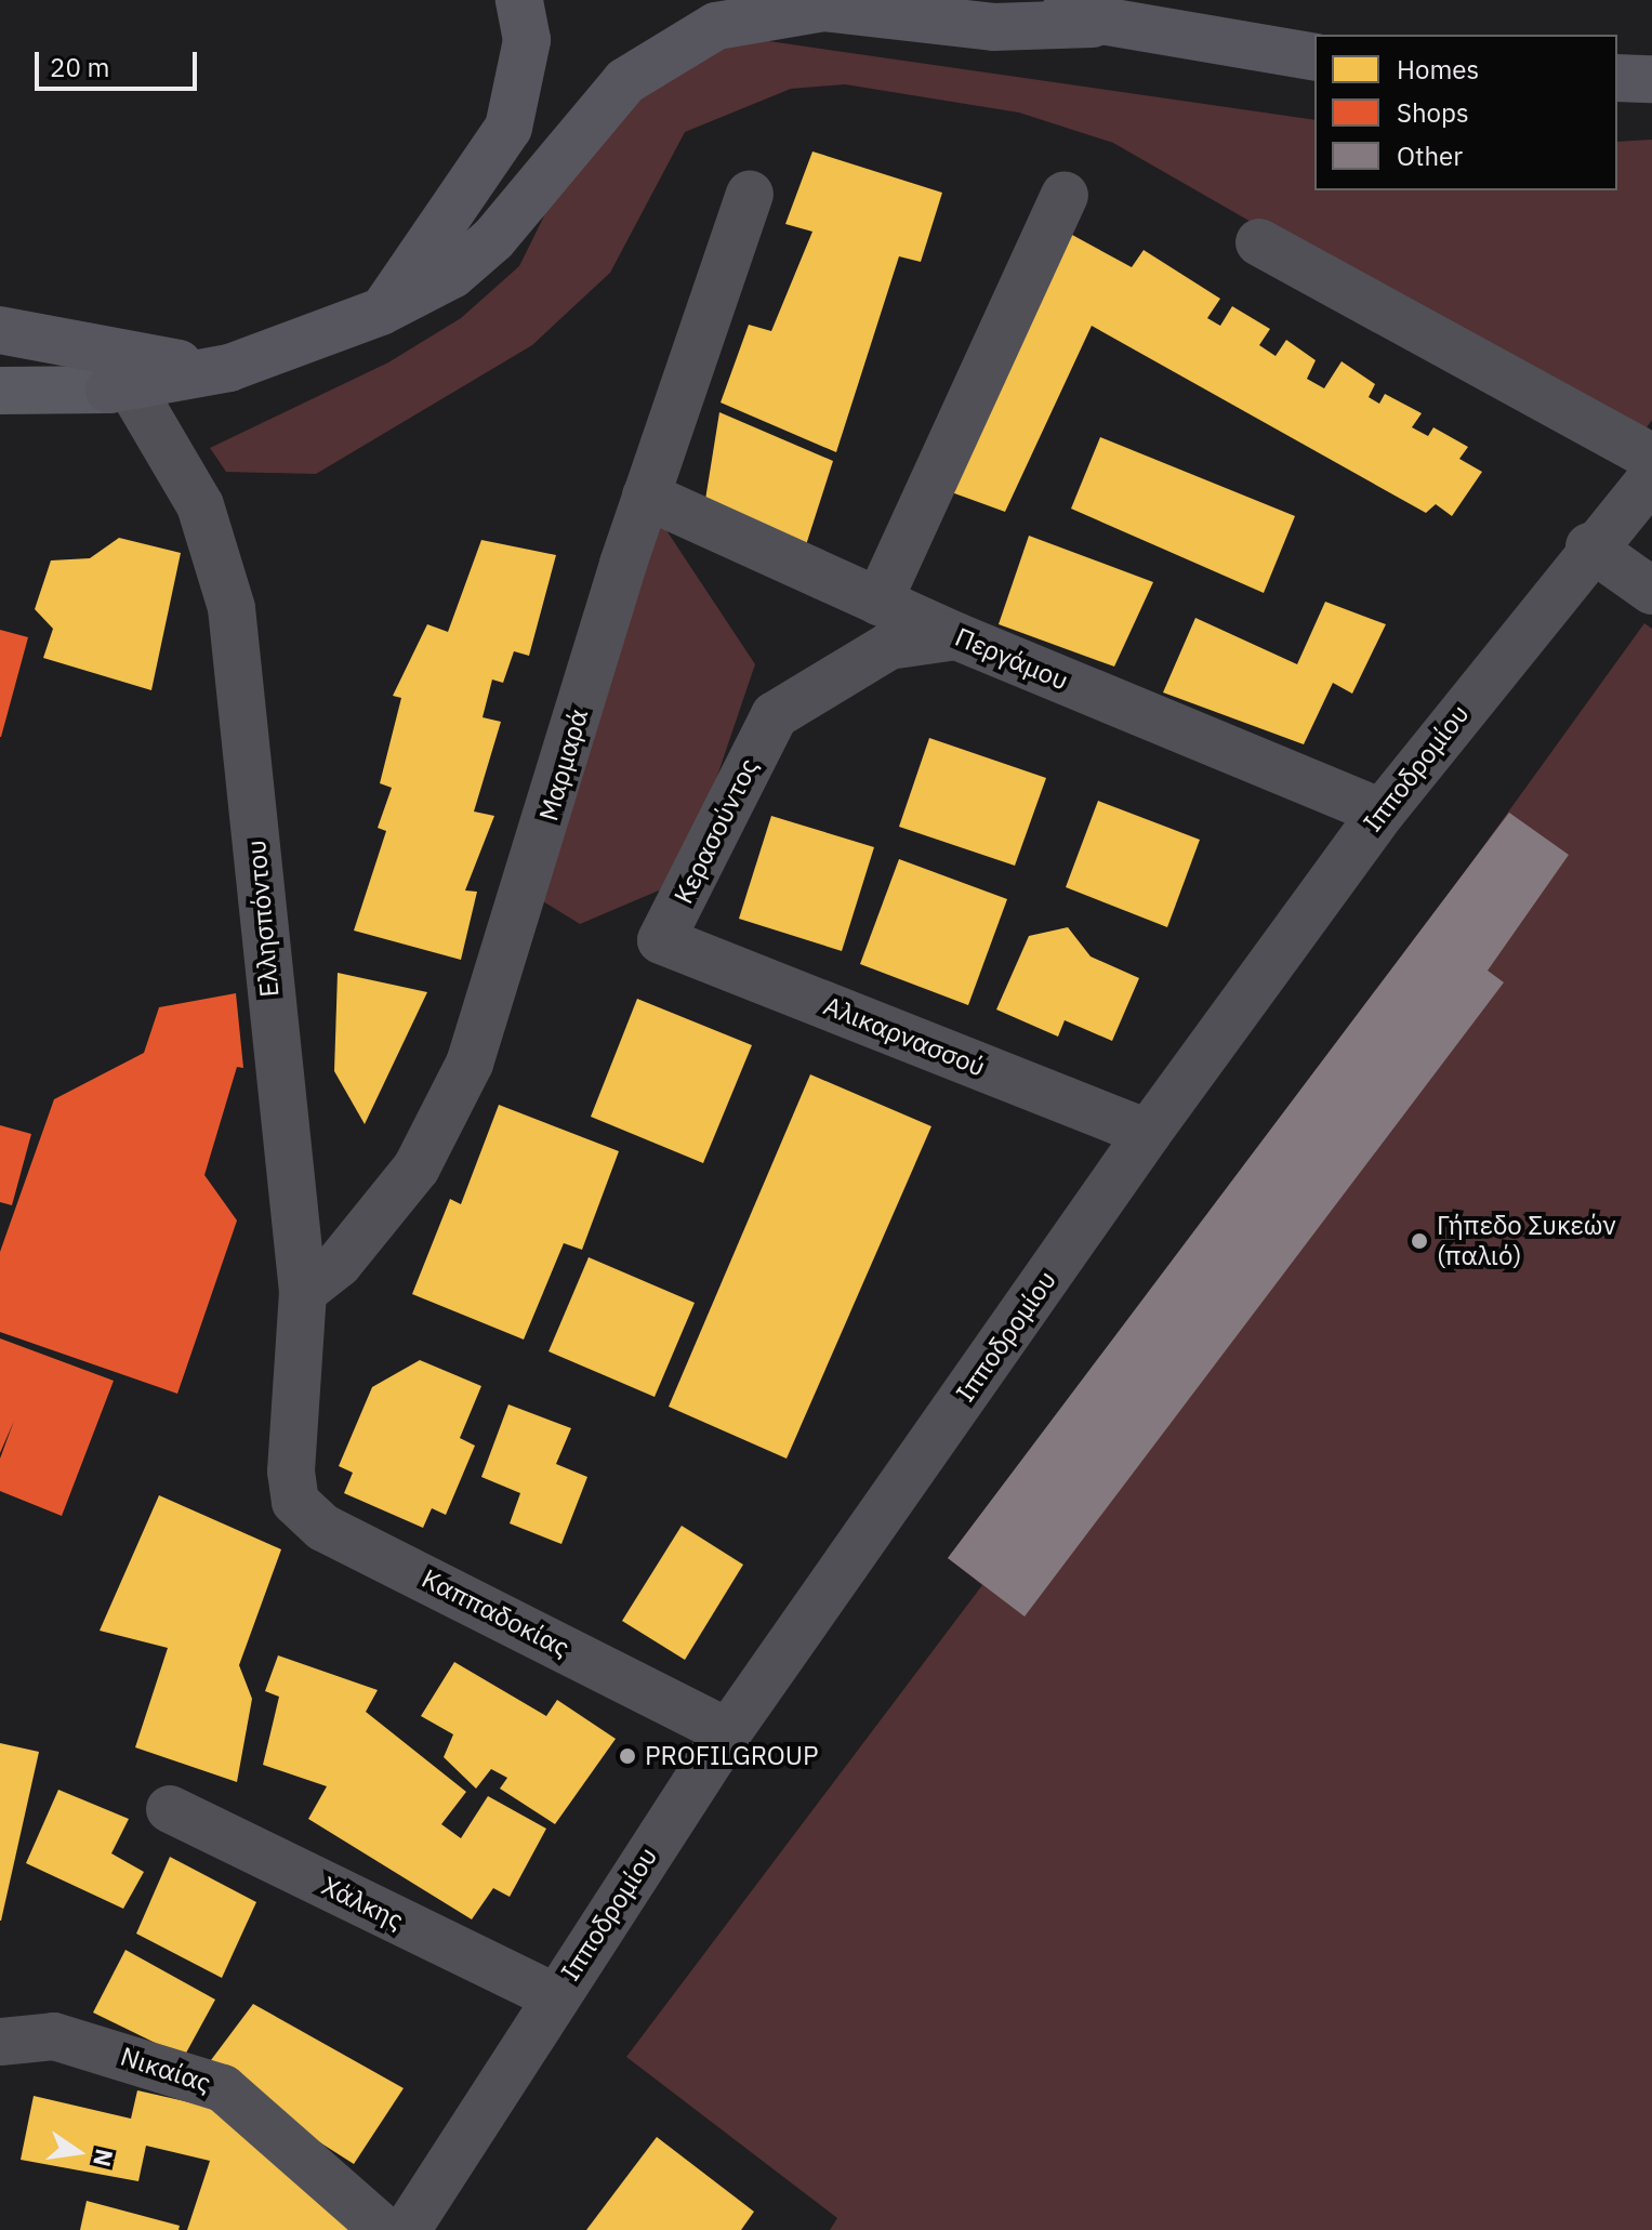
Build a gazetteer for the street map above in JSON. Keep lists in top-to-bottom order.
{
  "streets": {
    "street": [
      "Περγάμου",
      "Μαρμαρά",
      "Ιπποδρομίου",
      "Κερασούντος",
      "Ελλησπόντου",
      "Αλικαρνασσού",
      "Καππαδοκίας",
      "Χάλκης",
      "Νικαίας"
    ]
  },
  "crossings": [
    ["Περγάμου", "Μαρμαρά"],
    ["Περγάμου", "Ιπποδρομίου"],
    ["Περγάμου", "Κερασούντος"],
    ["Μαρμαρά", "Ελλησπόντου"],
    ["Ιπποδρομίου", "Αλικαρνασσού"],
    ["Ιπποδρομίου", "Καππαδοκίας"],
    ["Ιπποδρομίου", "Χάλκης"],
    ["Κερασούντος", "Αλικαρνασσού"],
    ["Ελλησπόντου", "Καππαδοκίας"]
  ],
  "places": ["Γήπεδο Συκεών (παλιό)", "PROFILGROUP"],
  "legend": ["Homes", "Shops", "Other"],
  "scale_bar": "20 m",
  "north": "right"
}
